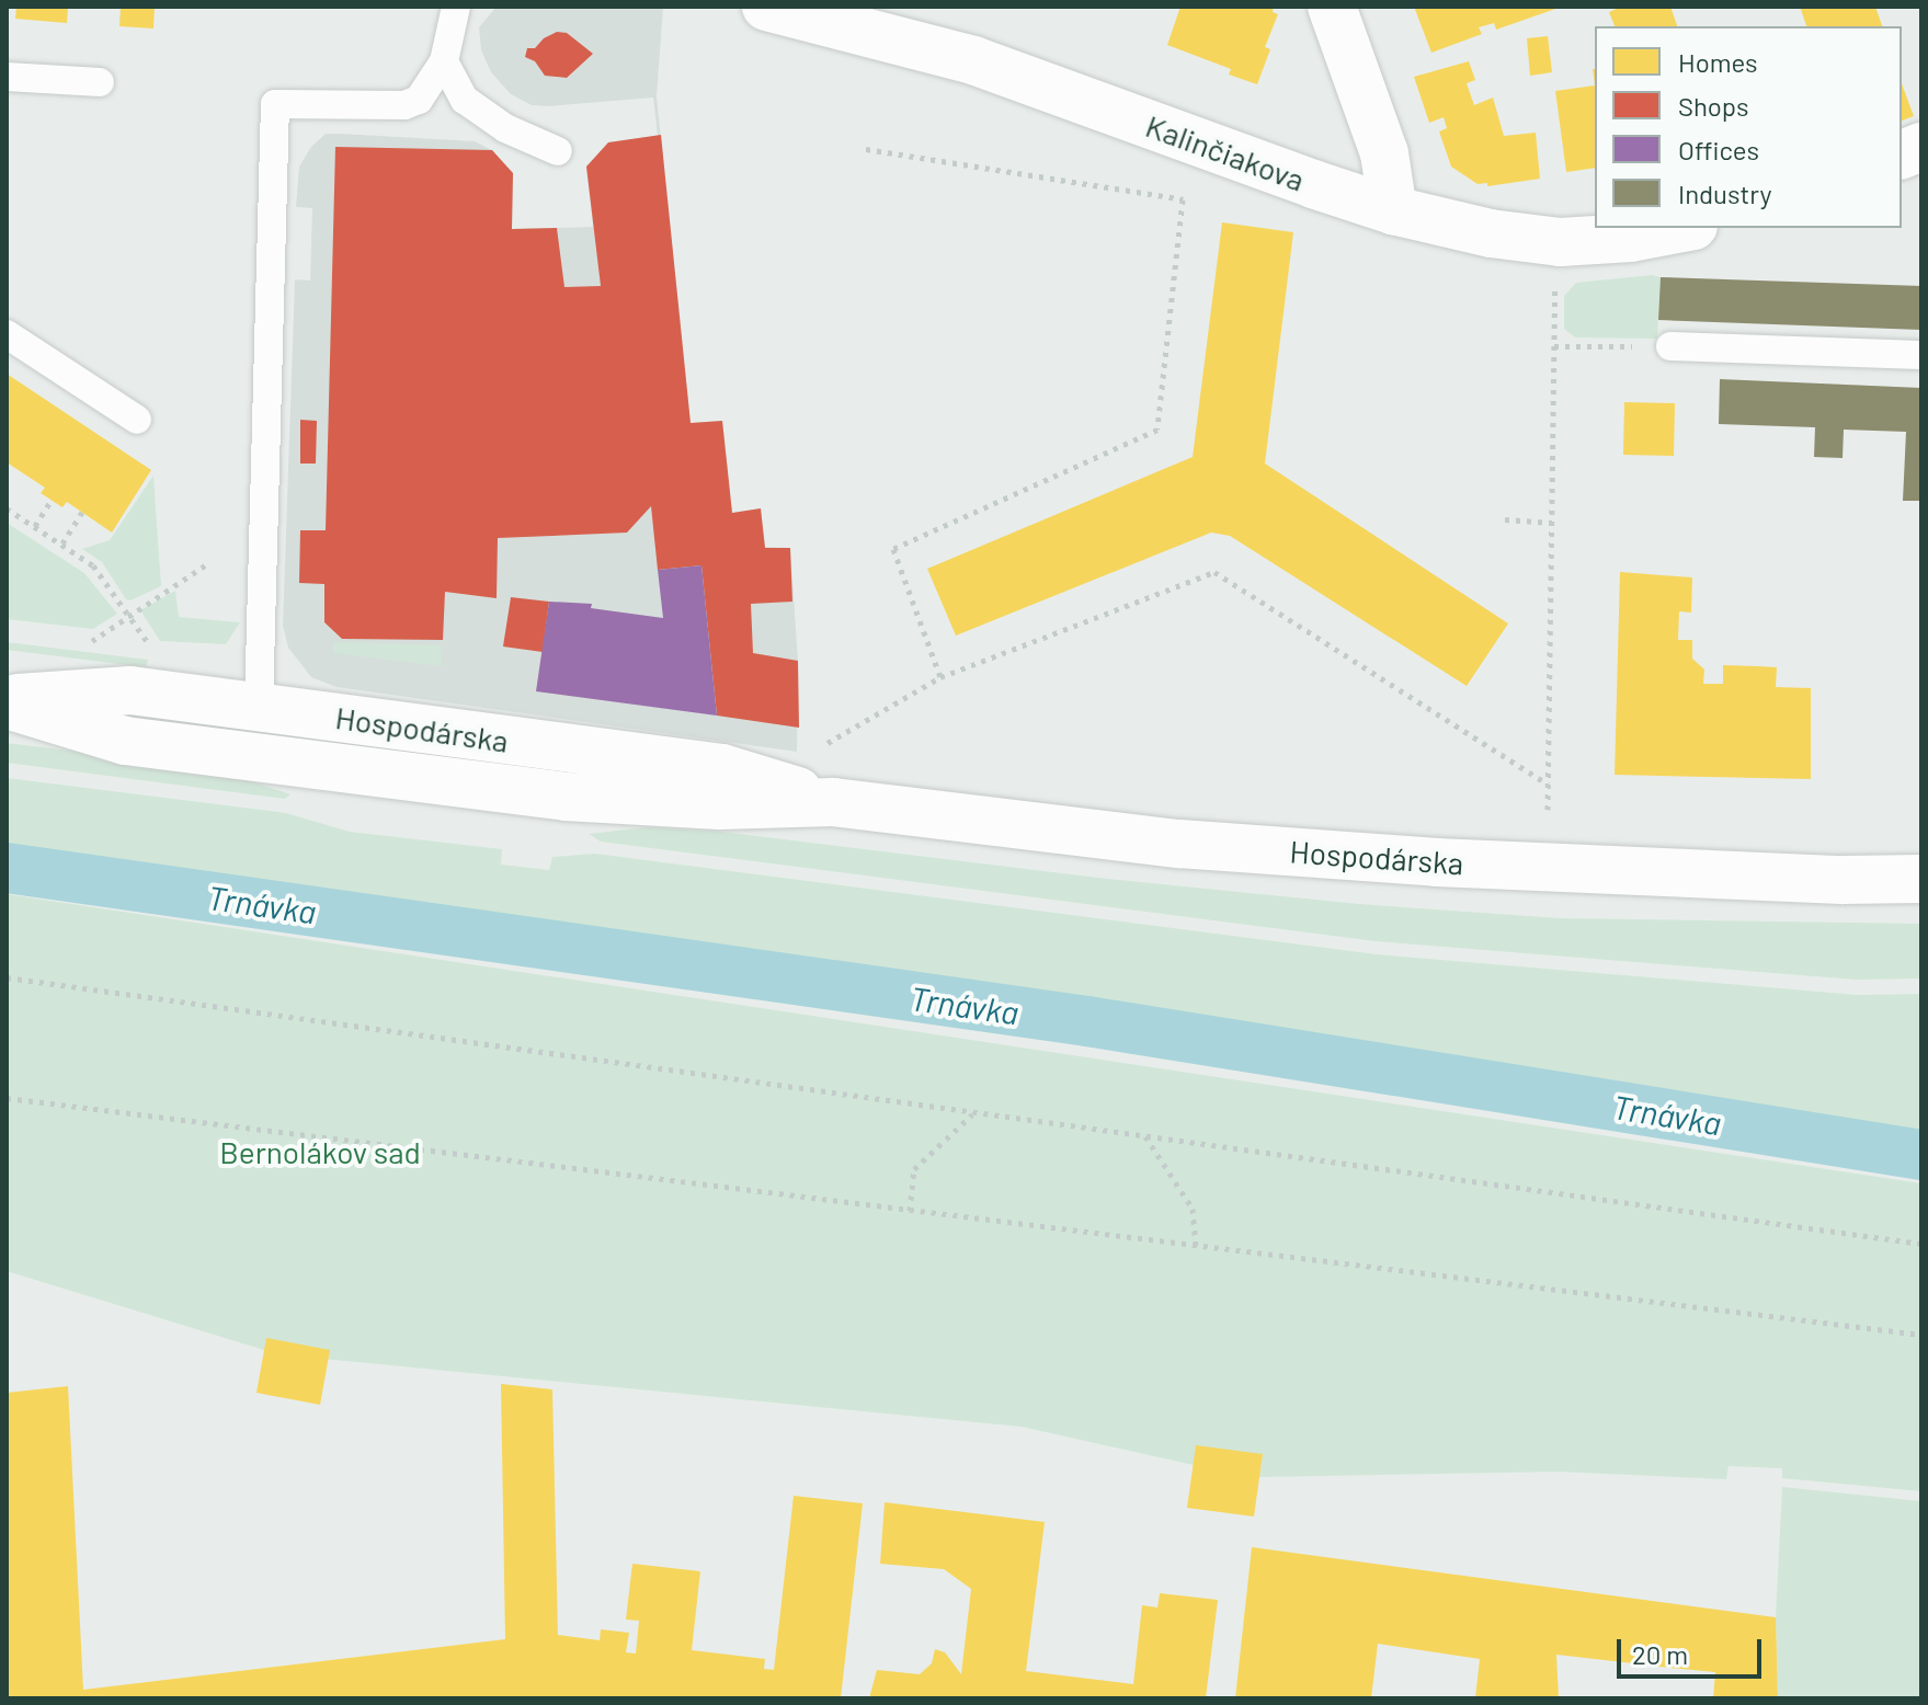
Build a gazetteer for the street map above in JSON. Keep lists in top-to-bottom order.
{
  "streets": {
    "street": ["Kalinčiakova", "Hospodárska"]
  },
  "water": ["Trnávka"],
  "parks": ["Bernolákov sad"],
  "legend": [
    "Homes",
    "Shops",
    "Offices",
    "Industry"
  ],
  "scale_bar": "20 m"
}
